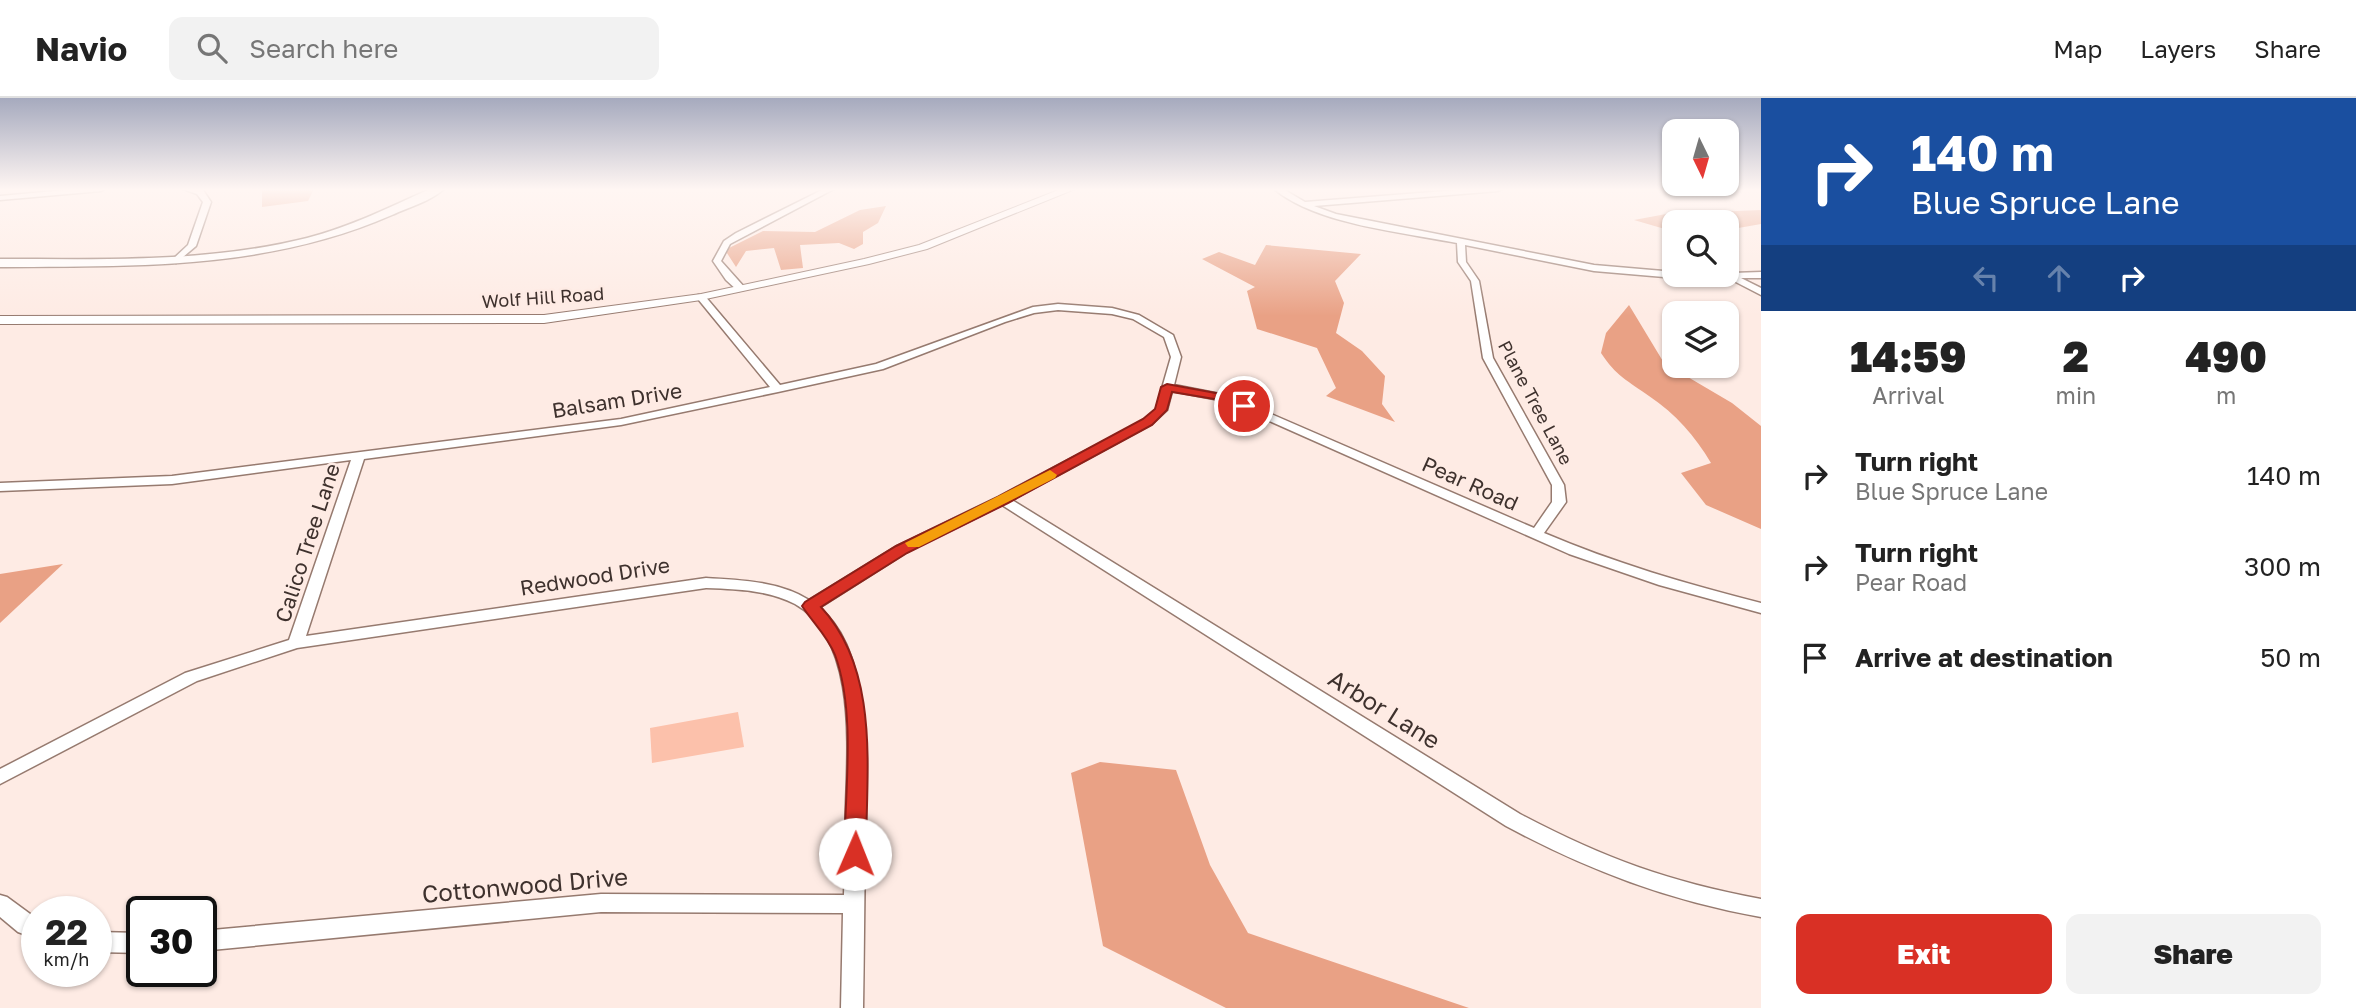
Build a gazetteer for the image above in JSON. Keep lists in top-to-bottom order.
{
  "streets": {
    "street": [
      "Wolf Hill Road",
      "Balsam Drive",
      "Plane Tree Lane",
      "Pear Road",
      "Calico Tree Lane",
      "Redwood Drive",
      "Arbor Lane",
      "Cottonwood Drive"
    ]
  },
  "crossings": [
    ["Balsam Drive", "Pear Road"],
    ["Balsam Drive", "Calico Tree Lane"],
    ["Balsam Drive", "Redwood Drive"],
    ["Balsam Drive", "Arbor Lane"],
    ["Plane Tree Lane", "Pear Road"],
    ["Calico Tree Lane", "Redwood Drive"],
    ["Redwood Drive", "Cottonwood Drive"]
  ],
  "north": "bottom",
  "page": {
    "header": "Navio",
    "search": "Search here",
    "nav": ["Map", "Layers", "Share"],
    "turn": ["140 m", "Blue Spruce Lane"],
    "eta": [
      "14:59",
      "Arrival",
      "2",
      "min",
      "490",
      "m"
    ],
    "list": [
      {
        "name": "Turn right",
        "note": "Blue Spruce Lane",
        "value": "140 m"
      },
      {
        "name": "Turn right",
        "note": "Pear Road",
        "value": "300 m"
      },
      {
        "name": "Arrive at destination",
        "value": "50 m"
      }
    ],
    "speed": "22 km/h",
    "limit": "30",
    "buttons": ["Exit", "Share"]
  }
}
